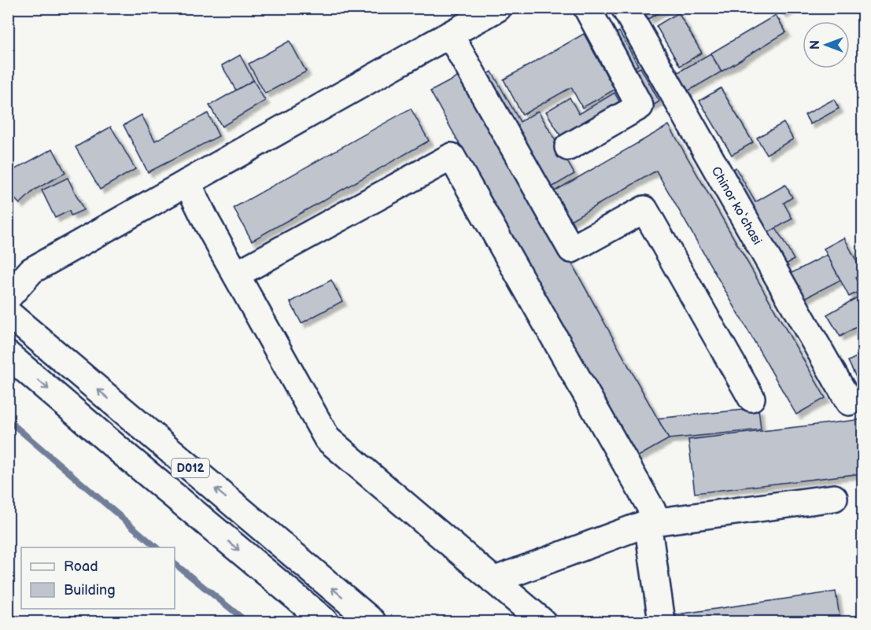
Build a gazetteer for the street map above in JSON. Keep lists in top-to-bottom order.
{
  "streets": {
    "main road": ["Chinor ko‘chasi", "D012"]
  },
  "legend": ["Road", "Building"],
  "north": "left"
}
